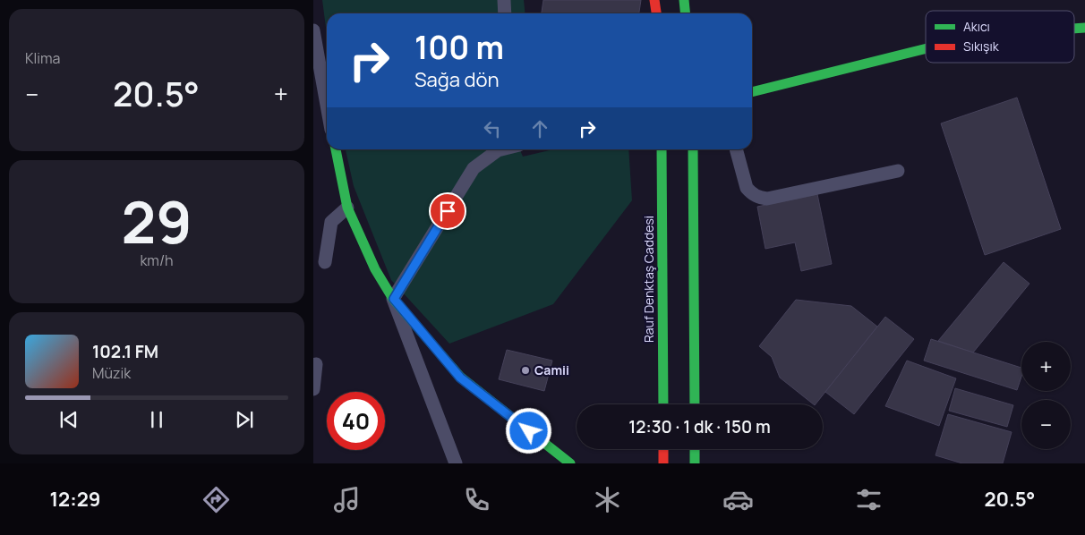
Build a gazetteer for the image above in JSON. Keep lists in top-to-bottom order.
{
  "streets": {
    "street": ["Rauf Denktaş Caddesi"]
  },
  "places": ["Camii"],
  "legend": ["Akıcı", "Sıkışık"],
  "page": {
    "tile": [
      "Klima",
      ["29", "km/h"]
    ],
    "turn": ["100 m", "Sağa dön"],
    "heat": ["−", "20.5°", "+"],
    "song": ["102.1 FM", "Müzik"],
    "map_buttons": ["+", "−"],
    "limit": "40",
    "trip": "12:30 · 1 dk · 150 m",
    "tabs": ["12:29", "20.5°"]
  }
}
